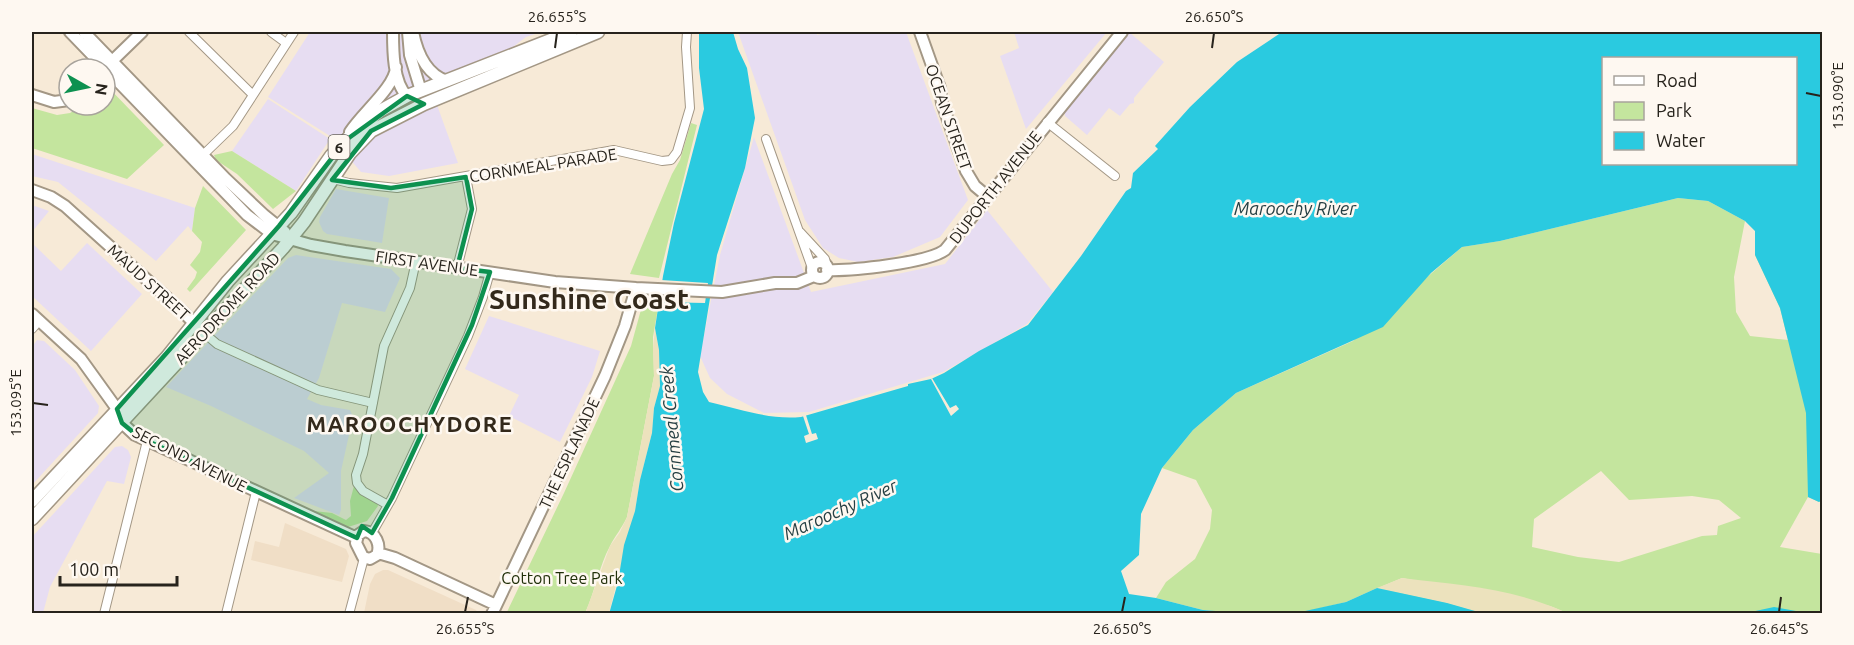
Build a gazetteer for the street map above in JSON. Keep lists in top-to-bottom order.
{
  "streets": {
    "main road": ["6", "AERODROME ROAD"],
    "street": [
      "OCEAN STREET",
      "CORNMEAL PARADE",
      "DUPORTH AVENUE",
      "FIRST AVENUE",
      "MAUD STREET",
      "THE ESPLANADE",
      "SECOND AVENUE"
    ]
  },
  "crossings": [
    ["OCEAN STREET", "DUPORTH AVENUE"],
    ["6", "AERODROME ROAD"],
    ["CORNMEAL PARADE", "AERODROME ROAD"],
    ["FIRST AVENUE", "AERODROME ROAD"],
    ["FIRST AVENUE", "THE ESPLANADE"],
    ["MAUD STREET", "AERODROME ROAD"],
    ["AERODROME ROAD", "SECOND AVENUE"]
  ],
  "districts": ["Sunshine Coast", "MAROOCHYDORE"],
  "water": ["Maroochy River", "Cornmeal Creek"],
  "parks": ["Cotton Tree Park"],
  "legend": ["Road", "Park", "Water"],
  "scale_bar": "100 m",
  "north": "right",
  "coordinates": [
    "26.655°S",
    "26.650°S",
    "153.090°E",
    "153.095°E",
    "26.645°S"
  ]
}
